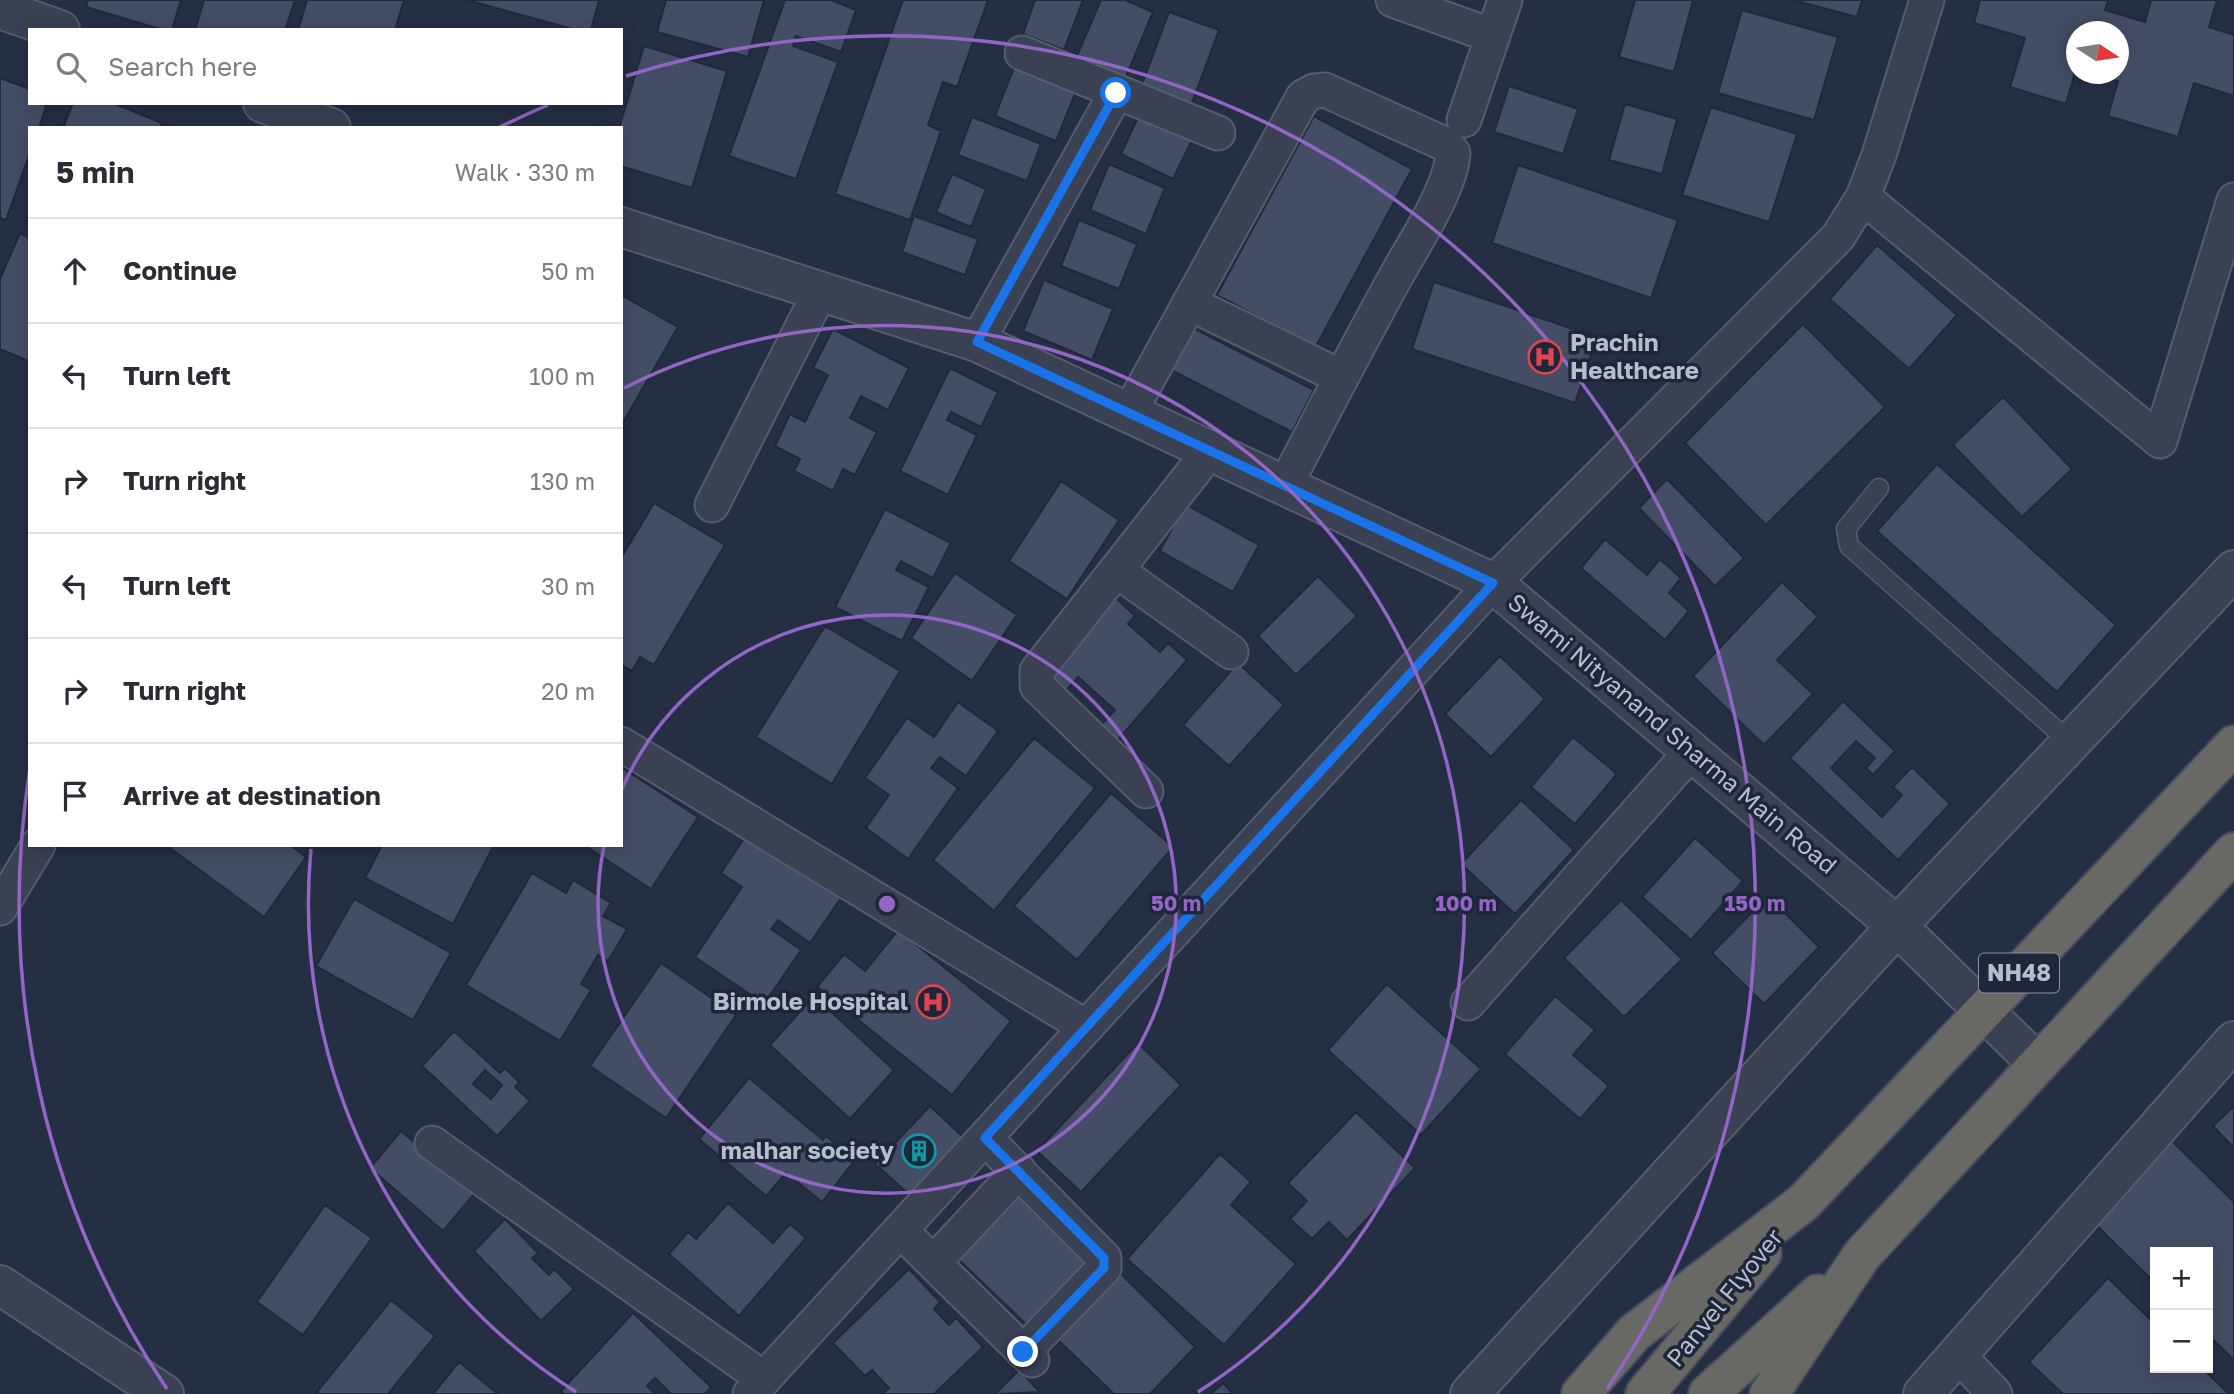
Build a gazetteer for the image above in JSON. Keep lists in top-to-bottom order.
{
  "streets": {
    "highway": ["NH48", "Panvel Flyover"],
    "street": ["Swami Nityanand Sharma Main Road"]
  },
  "crossings": [
    ["Swami Nityanand Sharma Main Road", "NH48"],
    ["NH48", "Panvel Flyover"]
  ],
  "places": {
    "hospital": ["Prachin Healthcare", "Birmole Hospital"],
    "building": ["malhar society"]
  },
  "north": "right",
  "page": {
    "search": "Search here",
    "heading": ["5 min", "Walk · 330 m"],
    "list": [
      ["Continue", "50 m"],
      ["Turn left", "100 m"],
      ["Turn right", "130 m"],
      ["Turn left", "30 m"],
      ["Turn right", "20 m"],
      "Arrive at destination"
    ],
    "map_buttons": ["+", "−"]
  },
  "rings": ["50 m", "100 m", "150 m"]
}
